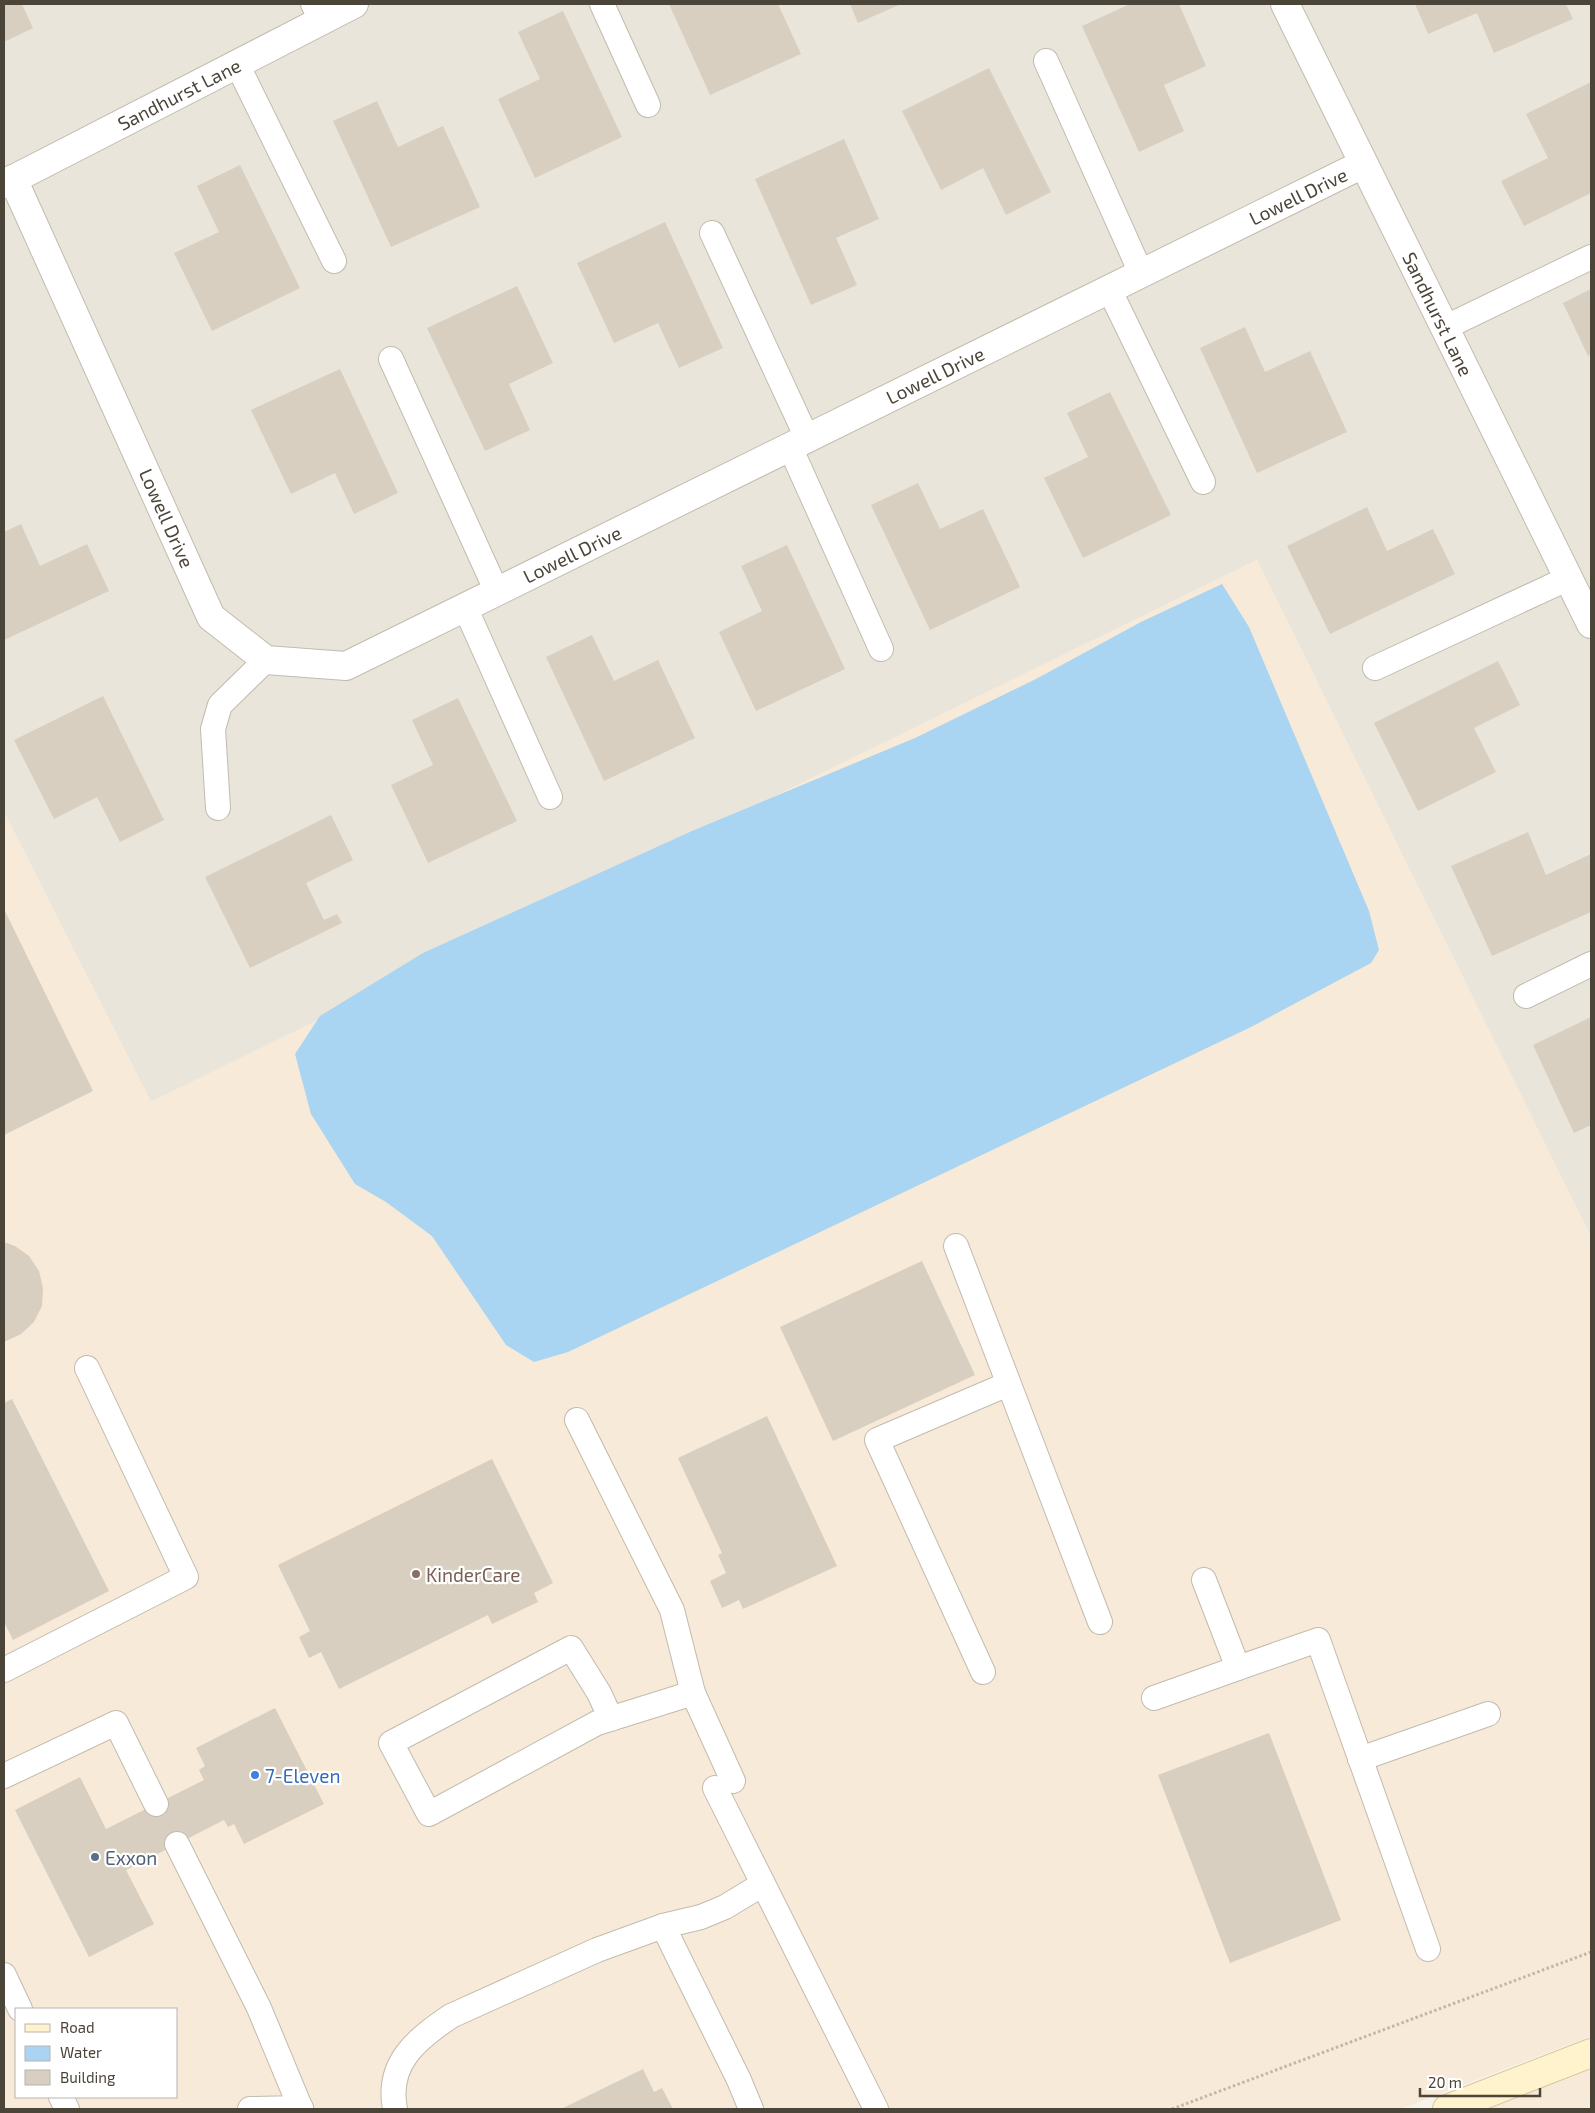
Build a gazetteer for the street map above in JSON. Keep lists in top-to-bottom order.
{
  "streets": {
    "street": ["Sandhurst Lane", "Lowell Drive"]
  },
  "crossings": [
    ["Sandhurst Lane", "Lowell Drive"]
  ],
  "places": ["KinderCare", "7-Eleven", "Exxon"],
  "legend": ["Road", "Water", "Building"],
  "scale_bar": "20 m"
}
